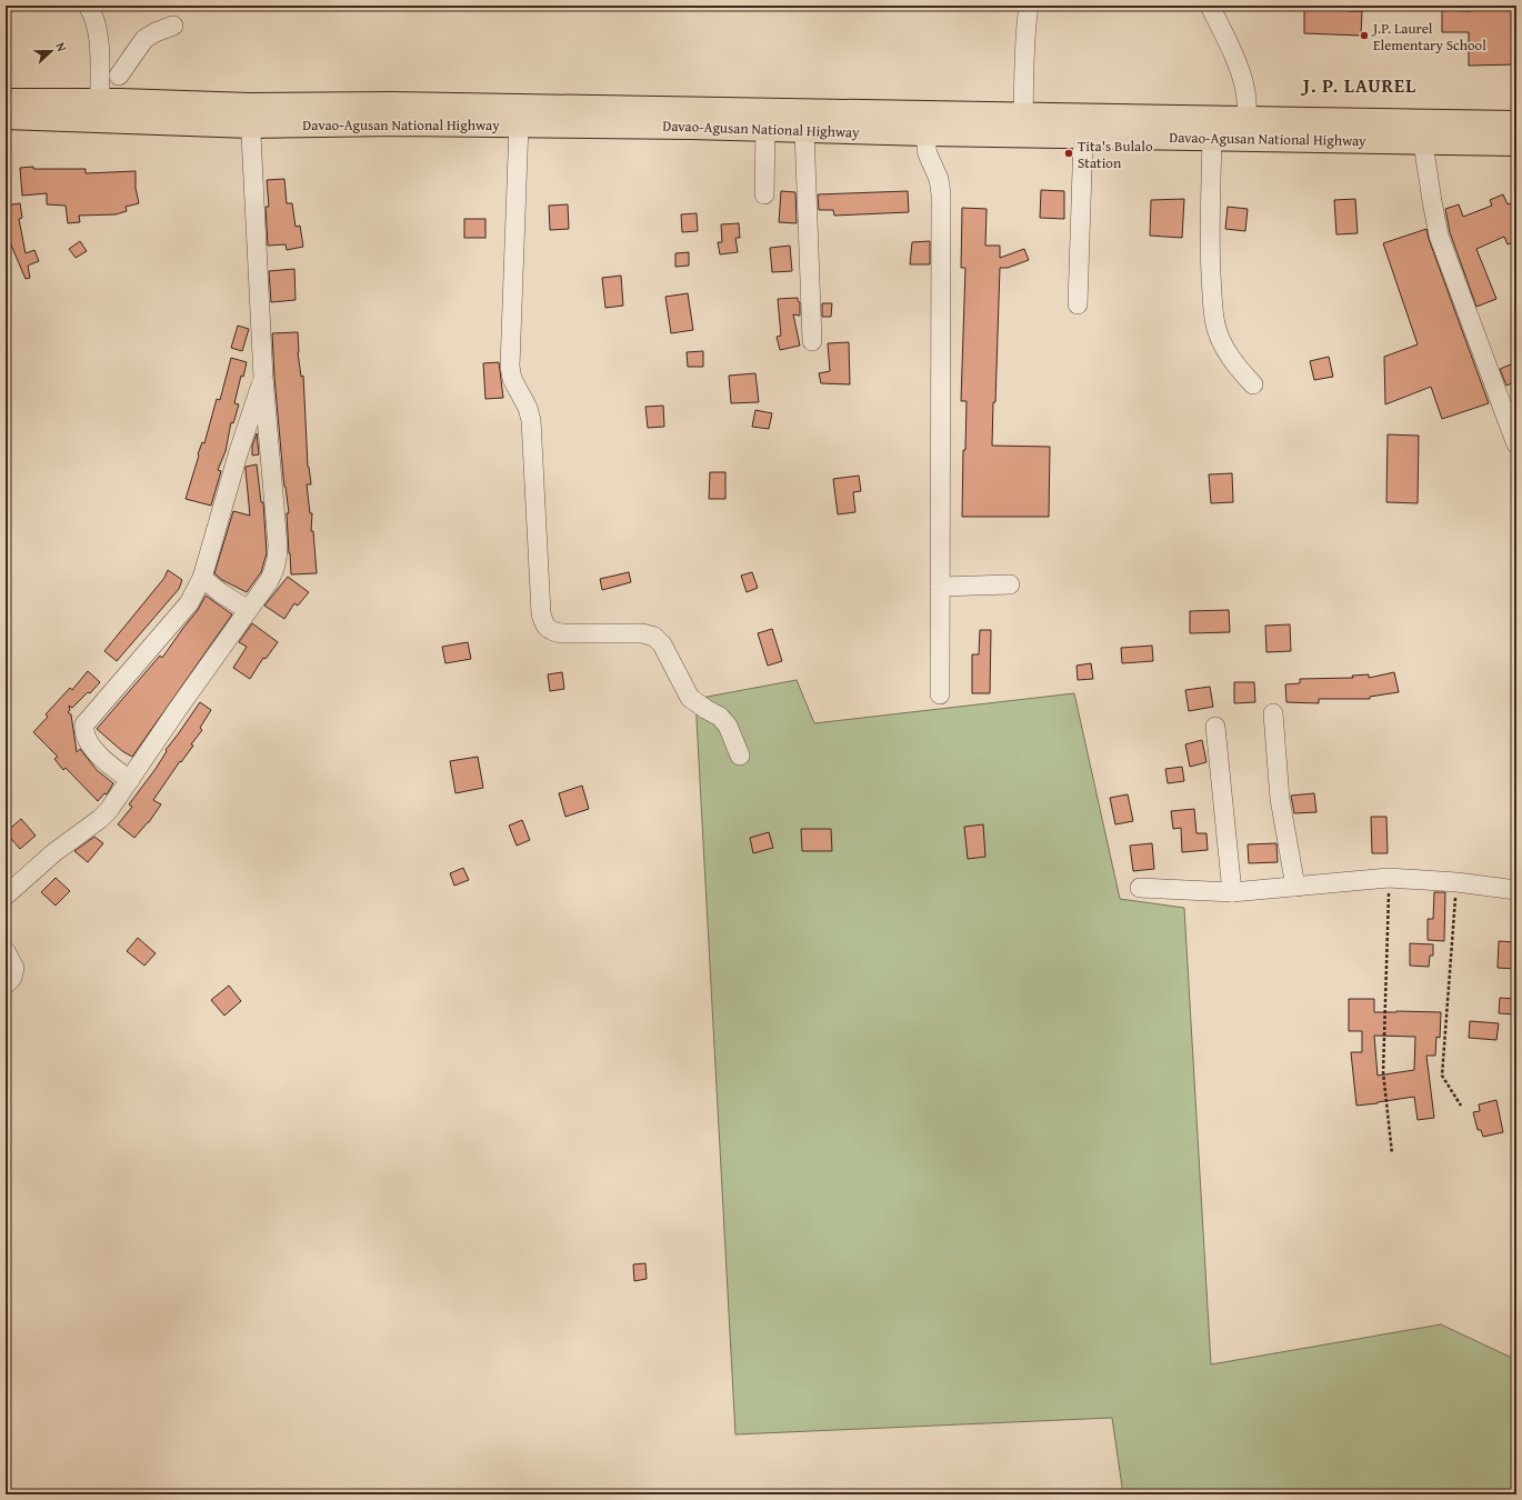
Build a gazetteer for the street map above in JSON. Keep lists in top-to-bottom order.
{
  "streets": {
    "highway": ["Davao-Agusan National Highway"]
  },
  "districts": ["J. P. LAUREL"],
  "places": ["J.P. Laurel Elementary School", "Tita's Bulalo Station"],
  "north": "right"
}
